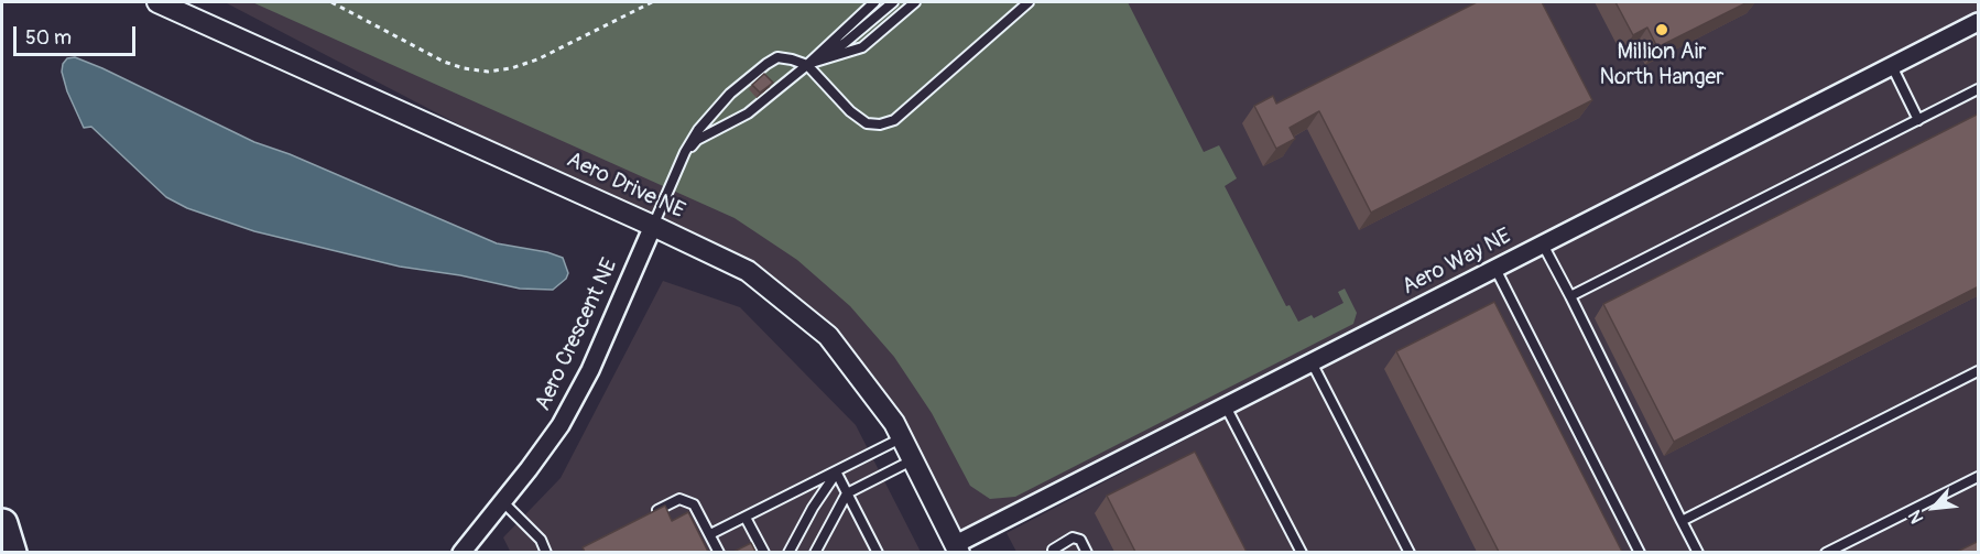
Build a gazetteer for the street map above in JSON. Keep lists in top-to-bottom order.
{
  "streets": {
    "street": ["Aero Drive NE", "Aero Way NE", "Aero Crescent NE"]
  },
  "crossings": [
    ["Aero Drive NE", "Aero Way NE"],
    ["Aero Drive NE", "Aero Crescent NE"]
  ],
  "places": ["Million Air North Hanger"],
  "scale_bar": "50 m",
  "north": "bottom left"
}
